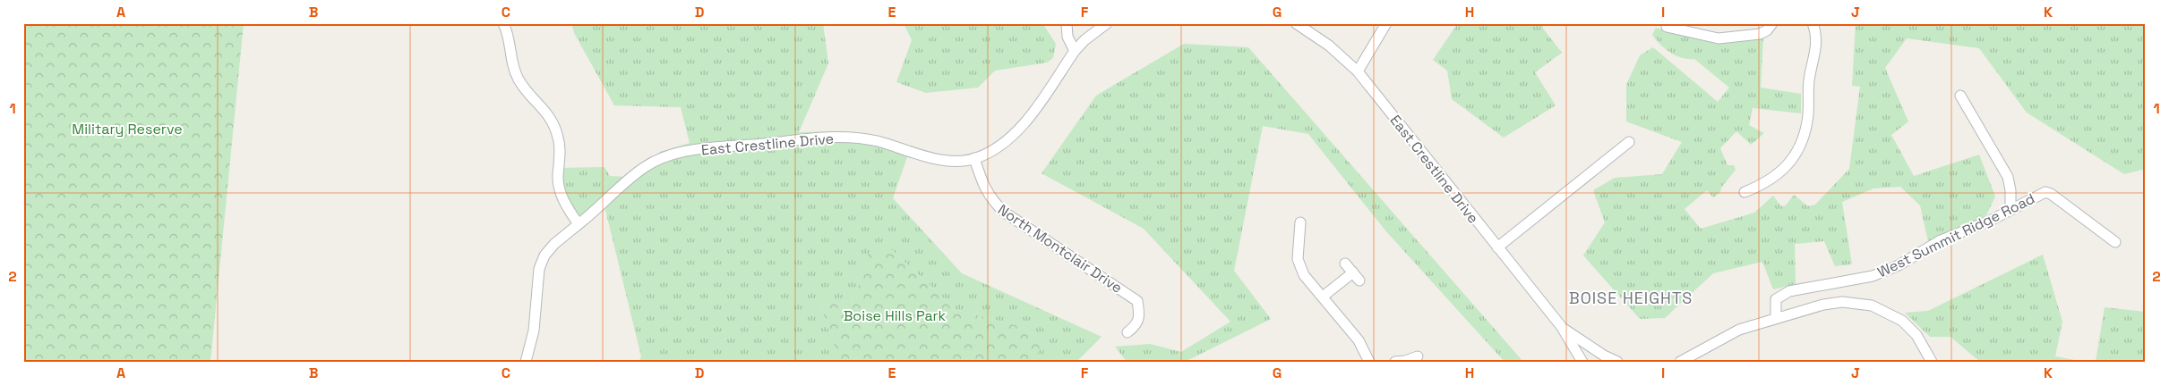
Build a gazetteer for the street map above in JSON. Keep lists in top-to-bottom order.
{
  "streets": {
    "street": ["East Crestline Drive", "West Summit Ridge Road", "North Montclair Drive"]
  },
  "crossings": [
    ["East Crestline Drive", "North Montclair Drive"]
  ],
  "districts": ["BOISE HEIGHTS"],
  "parks": ["Military Reserve", "Boise Hills Park"],
  "grid": {
    "columns": [
      "A",
      "B",
      "C",
      "D",
      "E",
      "F",
      "G",
      "H",
      "I",
      "J",
      "K"
    ],
    "rows": ["1", "2"]
  }
}
